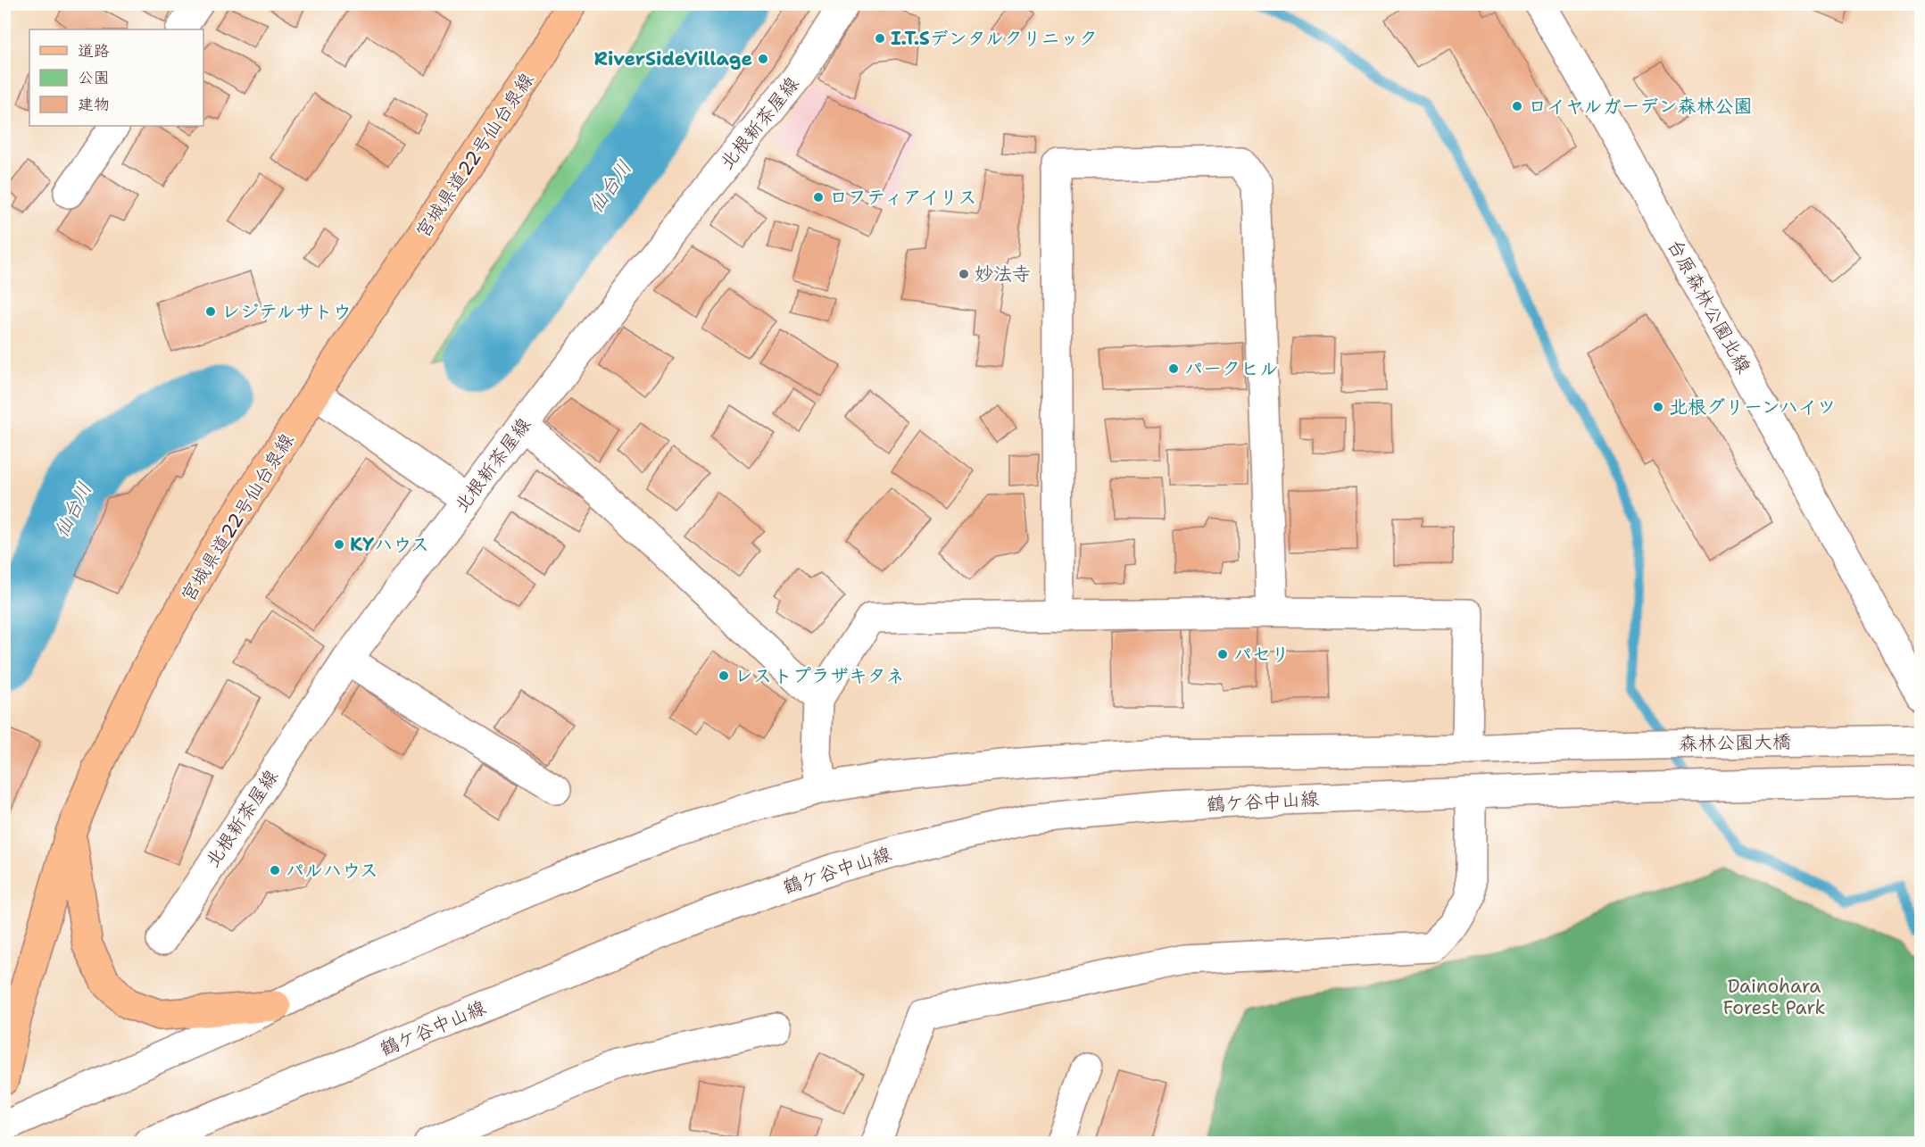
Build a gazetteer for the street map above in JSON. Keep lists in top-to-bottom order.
{
  "streets": {
    "main road": ["宮城県道22号仙台泉線"],
    "street": [
      "北根新茶屋線",
      "台原森林公園北線",
      "森林公園大橋",
      "鶴ケ谷中山線"
    ]
  },
  "water": ["仙台川"],
  "parks": ["Dainohara Forest Park"],
  "places": [
    "I.T.Sデンタルクリニック",
    "RiverSideVillage",
    "ロイヤルガーデン森林公園",
    "ロフティアイリス",
    "妙法寺",
    "レジテルサトウ",
    "パークヒル",
    "北根グリーンハイツ",
    "KYハウス",
    "パセリ",
    "レストプラザキタネ",
    "パルハウス"
  ],
  "legend": ["道路", "公園", "建物"]
}
